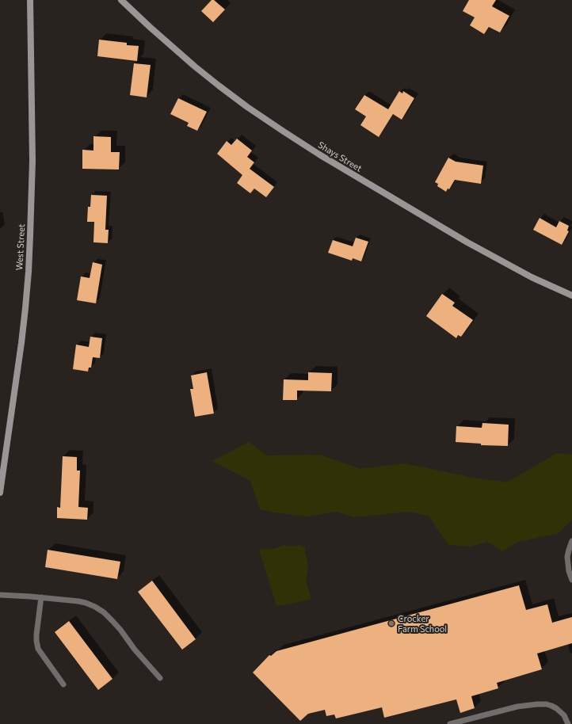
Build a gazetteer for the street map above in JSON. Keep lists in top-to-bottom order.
{
  "streets": {
    "main road": ["Shays Street", "West Street"]
  },
  "places": ["Crocker Farm School"]
}
